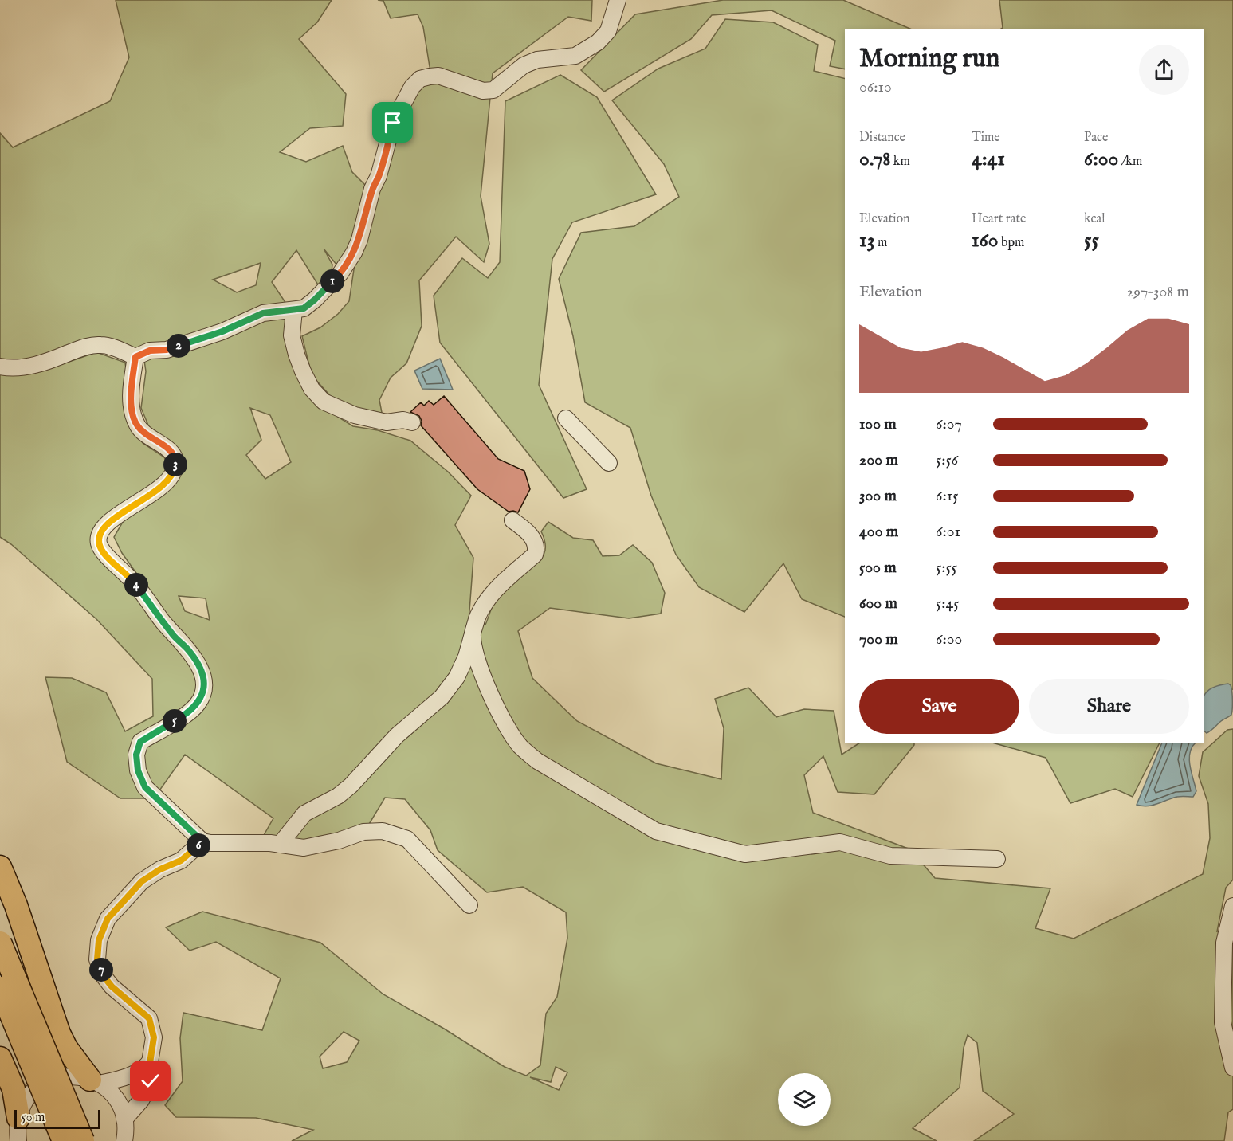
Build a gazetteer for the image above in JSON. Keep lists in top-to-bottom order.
{
  "scale_bar": "50 m",
  "page": {
    "heading": ["Morning run", "06:10"],
    "stats": [
      ["Distance", "0.78 km"],
      ["Time", "4:41"],
      ["Pace", "6:00 /km"],
      ["Elevation", "13 m"],
      ["Heart rate", "160 bpm"],
      ["kcal", "55"]
    ],
    "pins": [
      "1",
      "2",
      "3",
      "4",
      "5",
      "6",
      "7"
    ],
    "chart": ["Elevation", "297–308 m"],
    "list": [
      {
        "name": "100 m",
        "note": "6:07"
      },
      {
        "name": "200 m",
        "note": "5:56"
      },
      {
        "name": "300 m",
        "note": "6:15"
      },
      {
        "name": "400 m",
        "note": "6:01"
      },
      {
        "name": "500 m",
        "note": "5:55"
      },
      {
        "name": "600 m",
        "note": "5:45"
      },
      {
        "name": "700 m",
        "note": "6:00"
      }
    ],
    "buttons": ["Save", "Share"],
    "scale": "50 m"
  }
}
